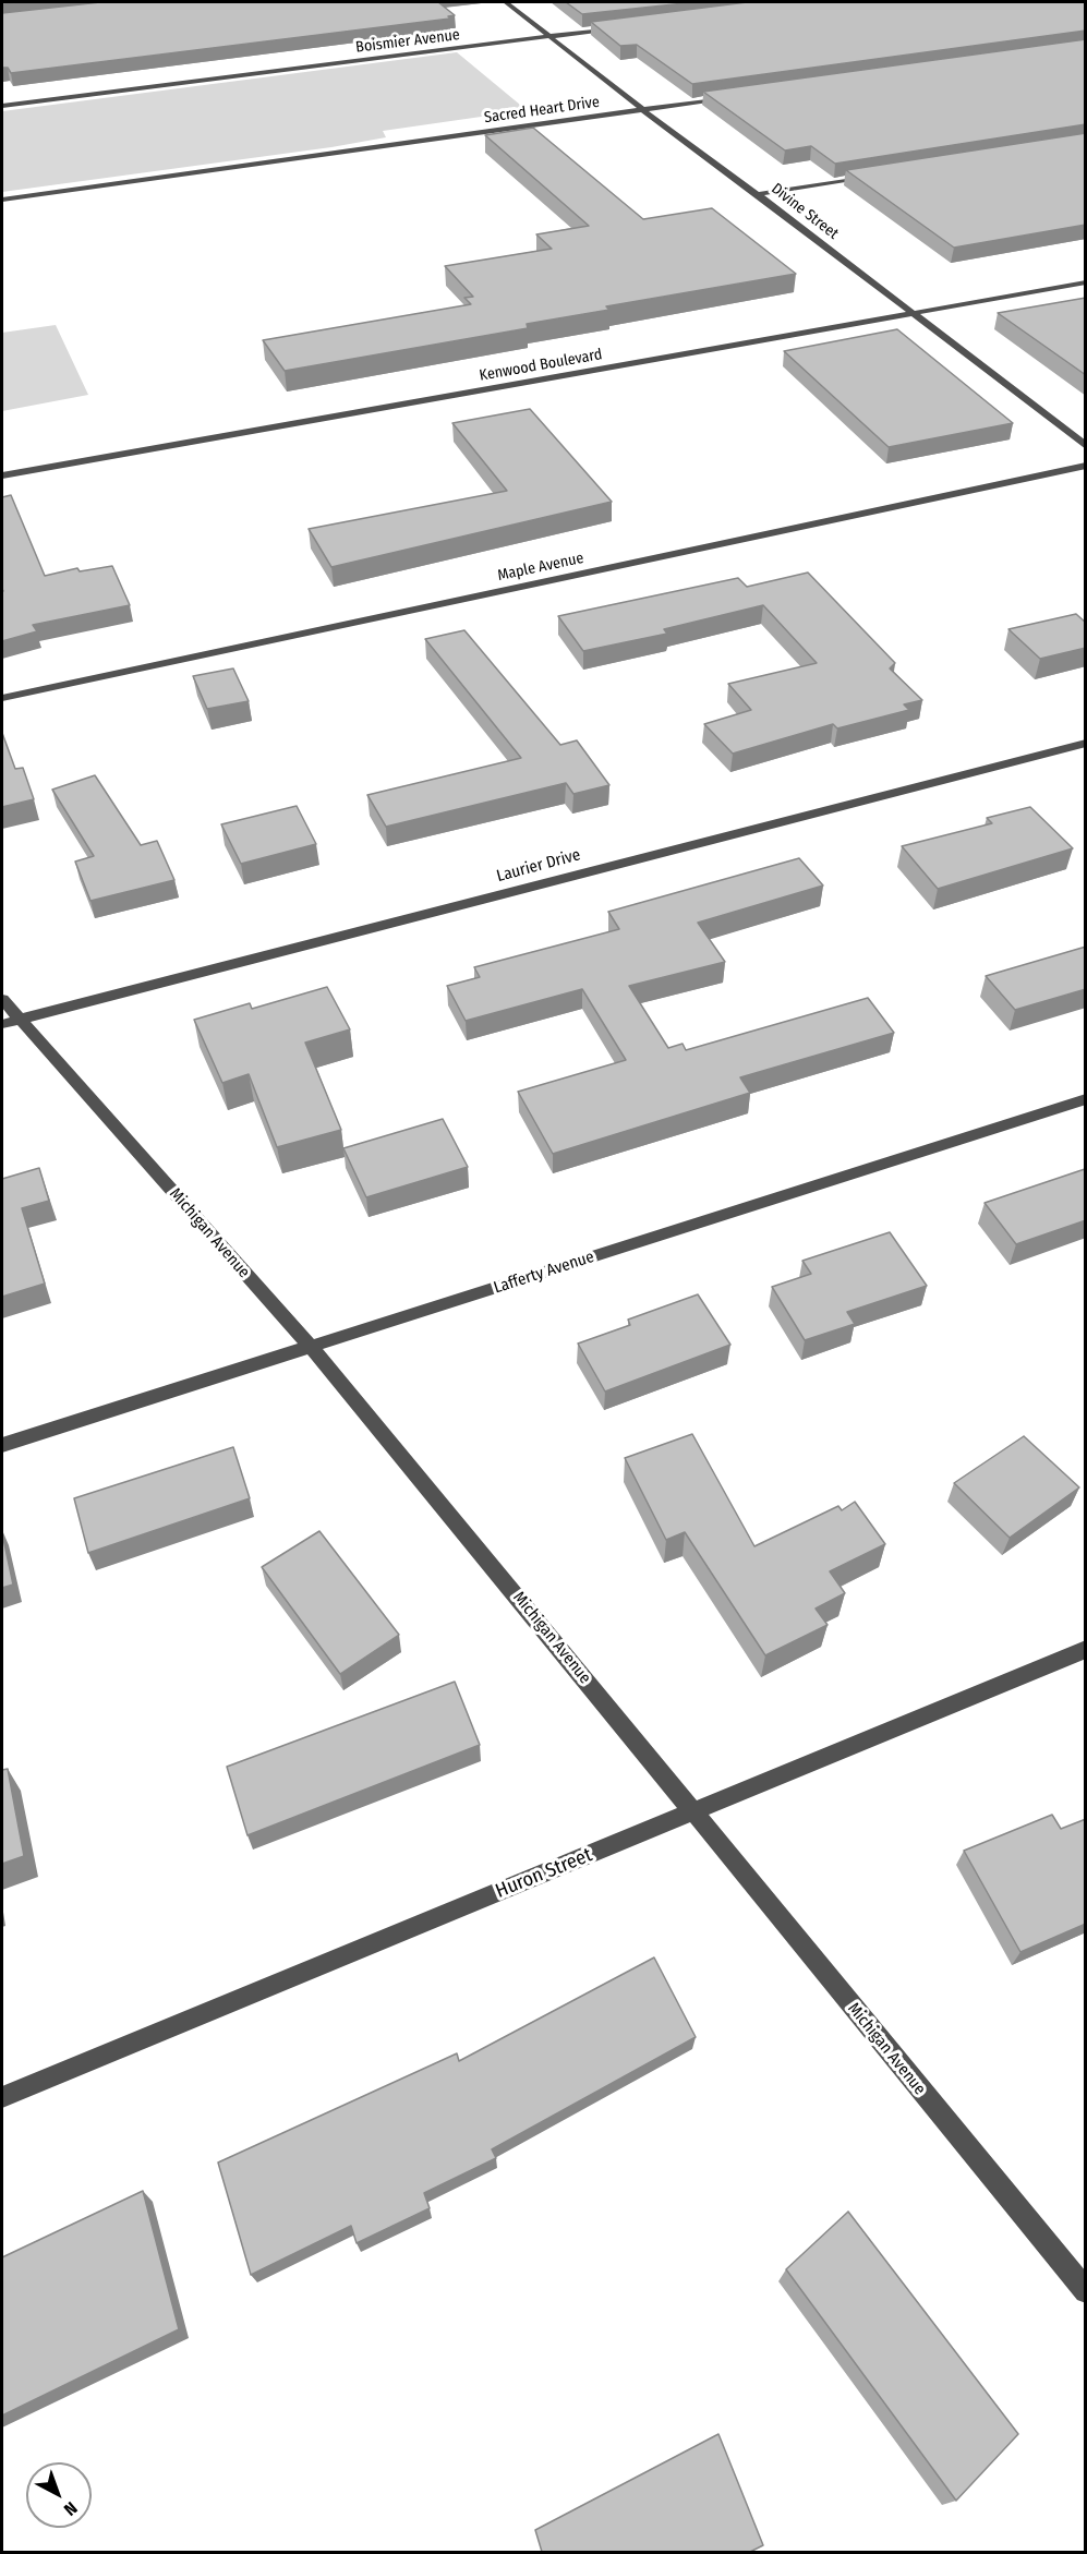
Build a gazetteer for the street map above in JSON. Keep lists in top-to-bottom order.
{
  "streets": {
    "street": [
      "Boismier Avenue",
      "Sacred Heart Drive",
      "Divine Street",
      "Kenwood Boulevard",
      "Maple Avenue",
      "Laurier Drive",
      "Michigan Avenue",
      "Lafferty Avenue",
      "Huron Street"
    ]
  },
  "crossings": [
    ["Boismier Avenue", "Divine Street"],
    ["Sacred Heart Drive", "Divine Street"],
    ["Divine Street", "Kenwood Boulevard"],
    ["Laurier Drive", "Michigan Avenue"],
    ["Michigan Avenue", "Lafferty Avenue"],
    ["Michigan Avenue", "Huron Street"]
  ],
  "north": "bottom right"
}
